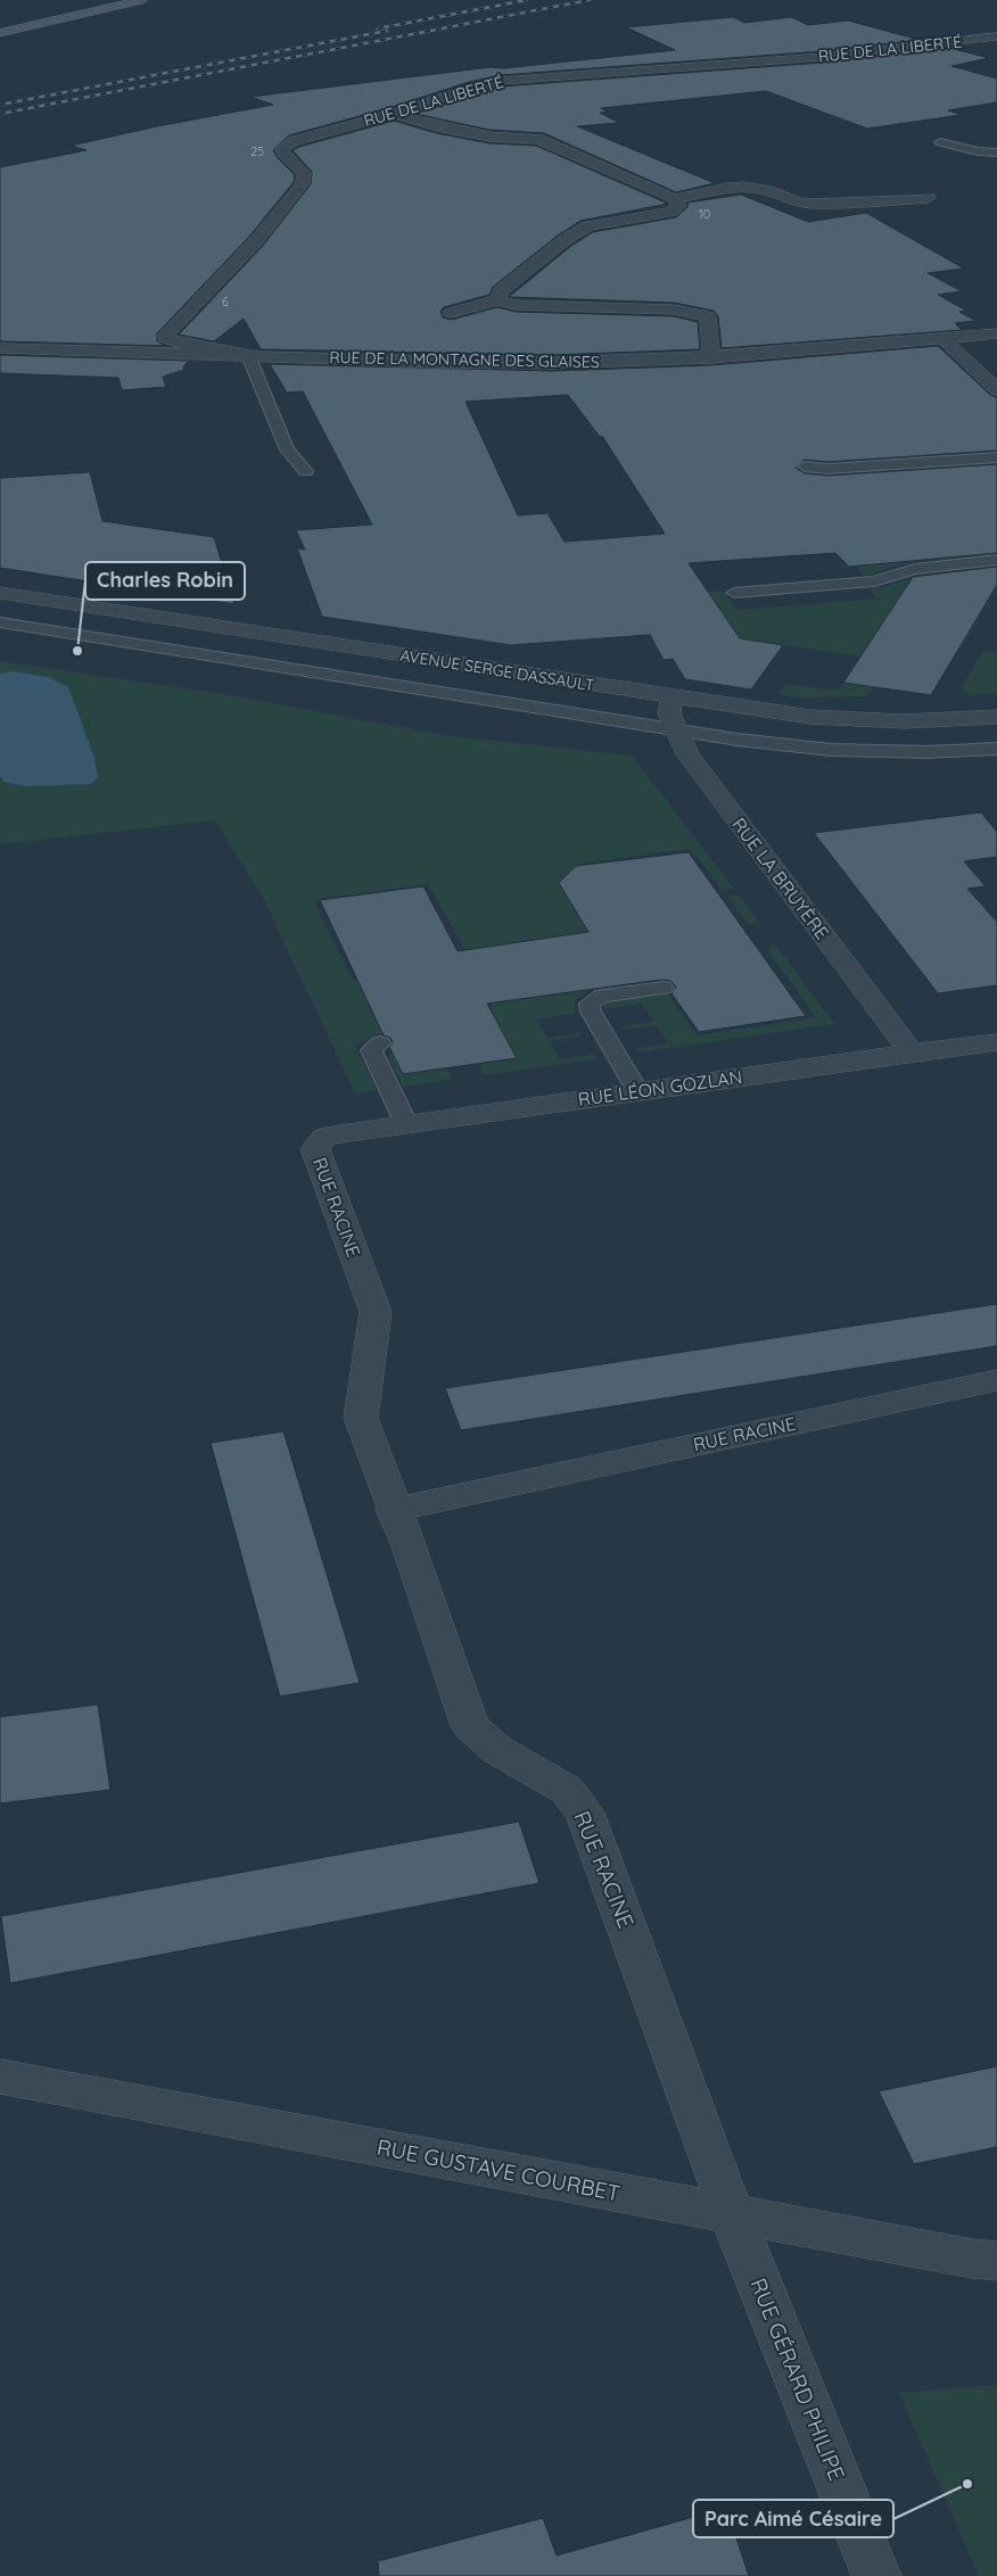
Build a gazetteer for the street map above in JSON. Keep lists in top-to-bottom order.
{
  "streets": {
    "street": [
      "RUE DE LA LIBERTÉ",
      "RUE DE LA MONTAGNE DES GLAISES",
      "AVENUE SERGE DASSAULT",
      "RUE LA BRUYÈRE",
      "RUE LÉON GOZLAN",
      "RUE RACINE",
      "RUE GUSTAVE COURBET",
      "RUE GÉRARD PHILIPE"
    ]
  },
  "crossings": [
    ["RUE DE LA LIBERTÉ", "RUE DE LA MONTAGNE DES GLAISES"],
    ["AVENUE SERGE DASSAULT", "RUE LA BRUYÈRE"],
    ["RUE LA BRUYÈRE", "RUE LÉON GOZLAN"],
    ["RUE LÉON GOZLAN", "RUE RACINE"],
    ["RUE RACINE", "RUE GUSTAVE COURBET"],
    ["RUE RACINE", "RUE GÉRARD PHILIPE"],
    ["RUE GUSTAVE COURBET", "RUE GÉRARD PHILIPE"]
  ],
  "places": ["Charles Robin", "Parc Aimé Césaire"],
  "house_numbers": ["25", "10", "6"]
}
